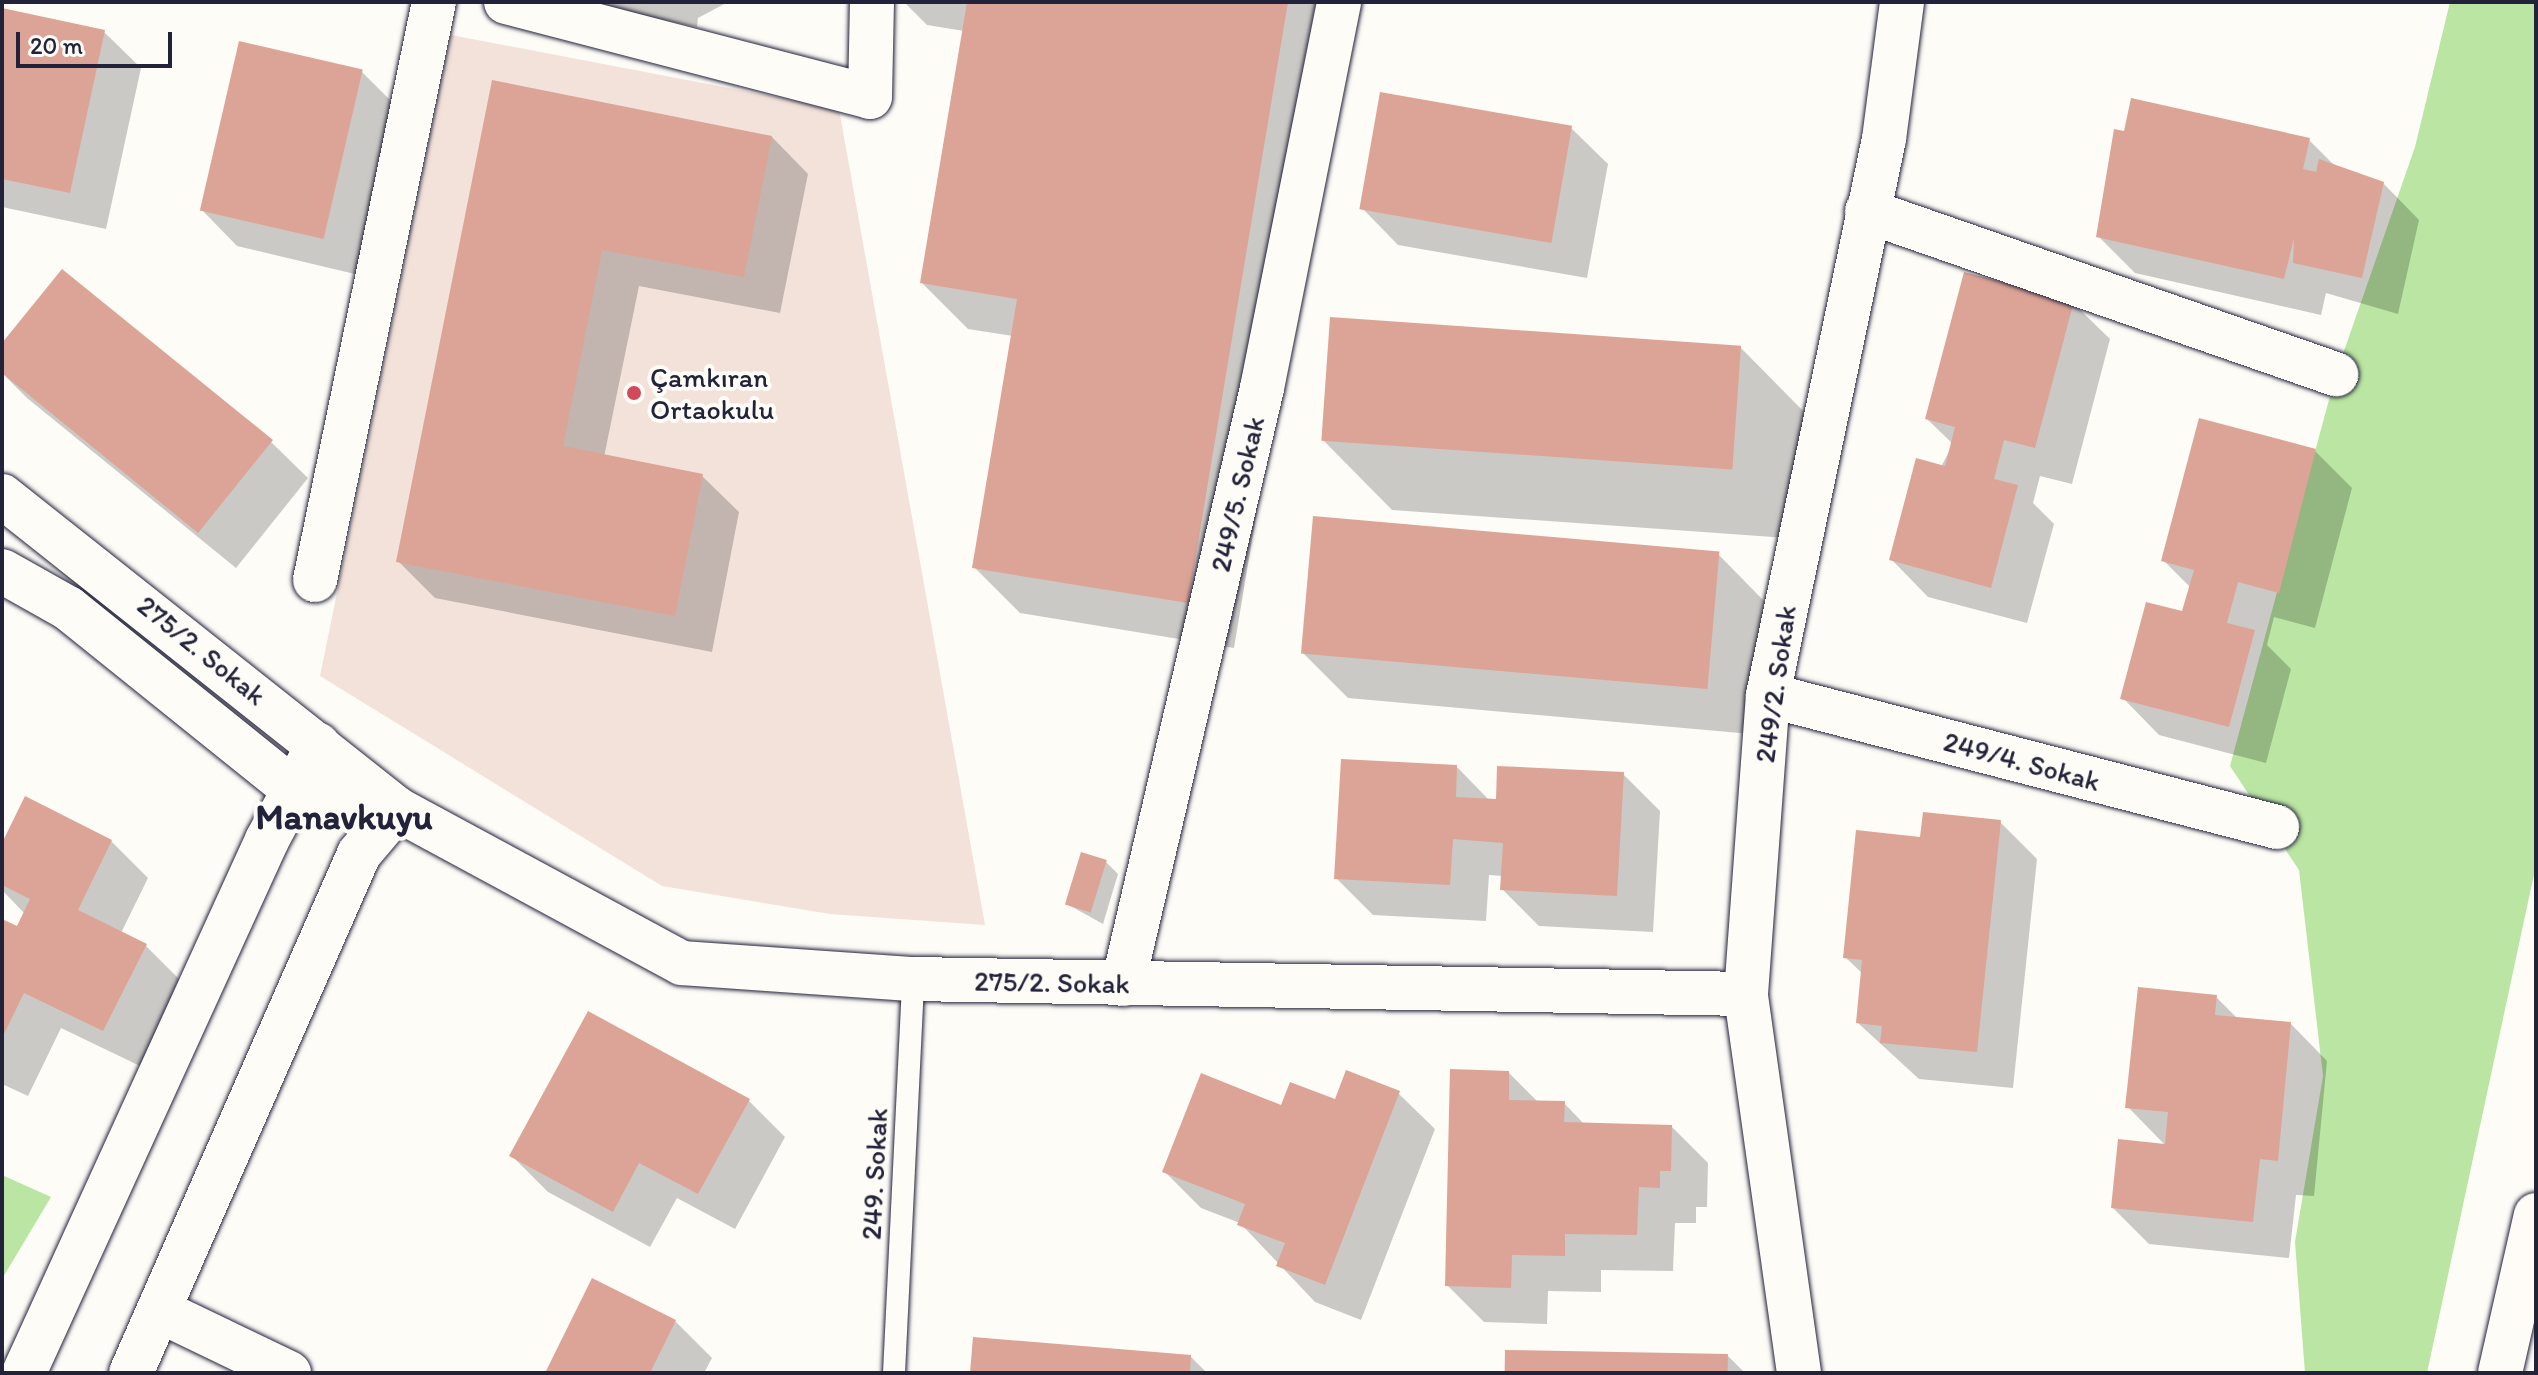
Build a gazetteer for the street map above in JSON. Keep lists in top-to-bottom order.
{
  "streets": {
    "street": [
      "249/5. Sokak",
      "275/2. Sokak",
      "249/2. Sokak",
      "249/4. Sokak"
    ],
    "lane": ["249. Sokak"]
  },
  "crossings": [
    ["249/5. Sokak", "275/2. Sokak"],
    ["275/2. Sokak", "249/2. Sokak"],
    ["275/2. Sokak", "249. Sokak"],
    ["249/2. Sokak", "249/4. Sokak"]
  ],
  "districts": ["Manavkuyu"],
  "places": ["Çamkıran Ortaokulu"],
  "scale_bar": "20 m"
}
